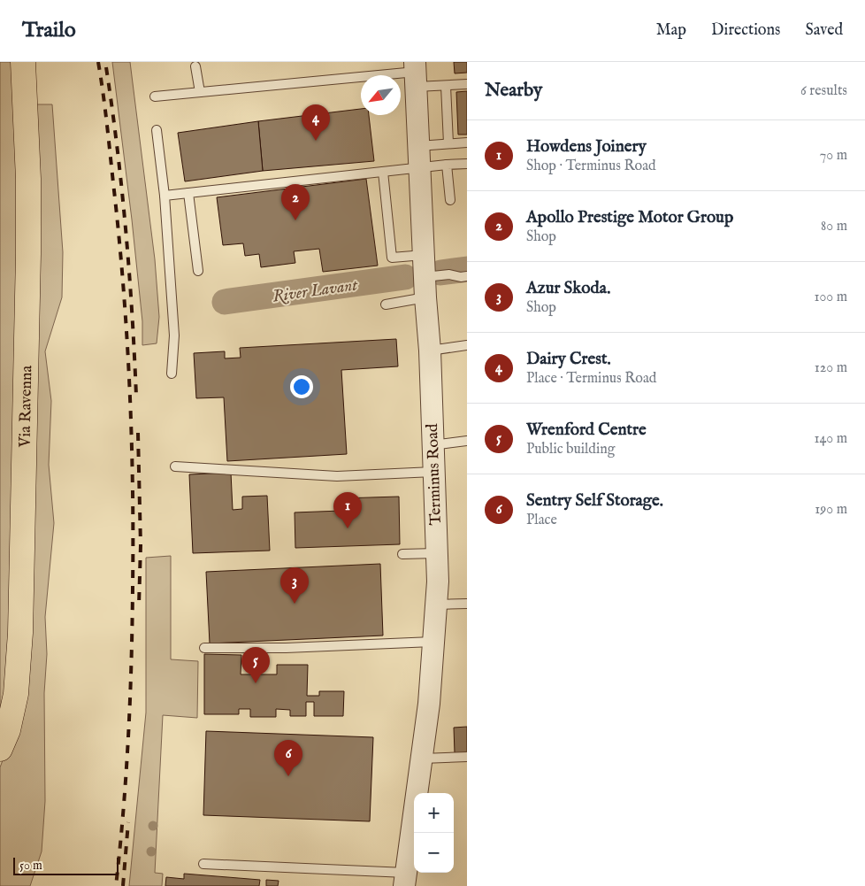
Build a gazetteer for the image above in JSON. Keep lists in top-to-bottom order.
{
  "streets": {
    "main road": ["Via Ravenna"],
    "street": ["Terminus Road"]
  },
  "water": ["River Lavant"],
  "scale_bar": "50 m",
  "north": "bottom left",
  "page": {
    "header": "Trailo",
    "nav": ["Map", "Directions", "Saved"],
    "heading": ["Nearby", "6 results"],
    "pins": [
      "4",
      "2",
      "1",
      "3",
      "5",
      "6"
    ],
    "list": [
      {
        "mark": "1",
        "name": "Howdens Joinery",
        "note": "Shop · Terminus Road",
        "value": "70 m"
      },
      {
        "mark": "2",
        "name": "Apollo Prestige Motor Group",
        "note": "Shop",
        "value": "80 m"
      },
      {
        "mark": "3",
        "name": "Azur Skoda.",
        "note": "Shop",
        "value": "100 m"
      },
      {
        "mark": "4",
        "name": "Dairy Crest.",
        "note": "Place · Terminus Road",
        "value": "120 m"
      },
      {
        "mark": "5",
        "name": "Wrenford Centre",
        "note": "Public building",
        "value": "140 m"
      },
      {
        "mark": "6",
        "name": "Sentry Self Storage.",
        "note": "Place",
        "value": "190 m"
      }
    ],
    "map_buttons": ["+", "−"],
    "scale": "50 m"
  }
}
